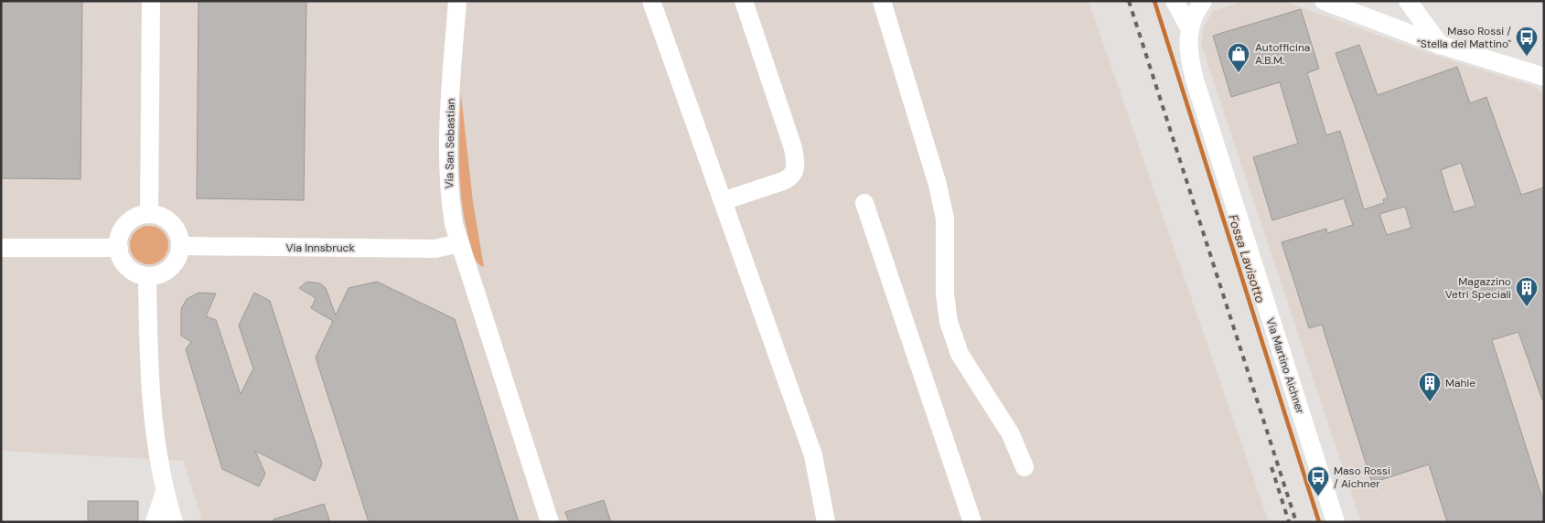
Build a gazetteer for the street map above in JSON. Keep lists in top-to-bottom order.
{
  "streets": {
    "street": ["Via San Sebastian", "Via Innsbruck", "Via Martino Aichner"]
  },
  "crossings": [
    ["Via San Sebastian", "Via Innsbruck"]
  ],
  "water": ["Fossa Lavisotto"],
  "places": {
    "bus stop": ["Maso Rossi / \"Stella del Mattino\"", "Maso Rossi / Aichner"],
    "shop": ["Autofficina A.B.M."],
    "building": ["Magazzino Vetri Speciali", "Mahle"]
  }
}
